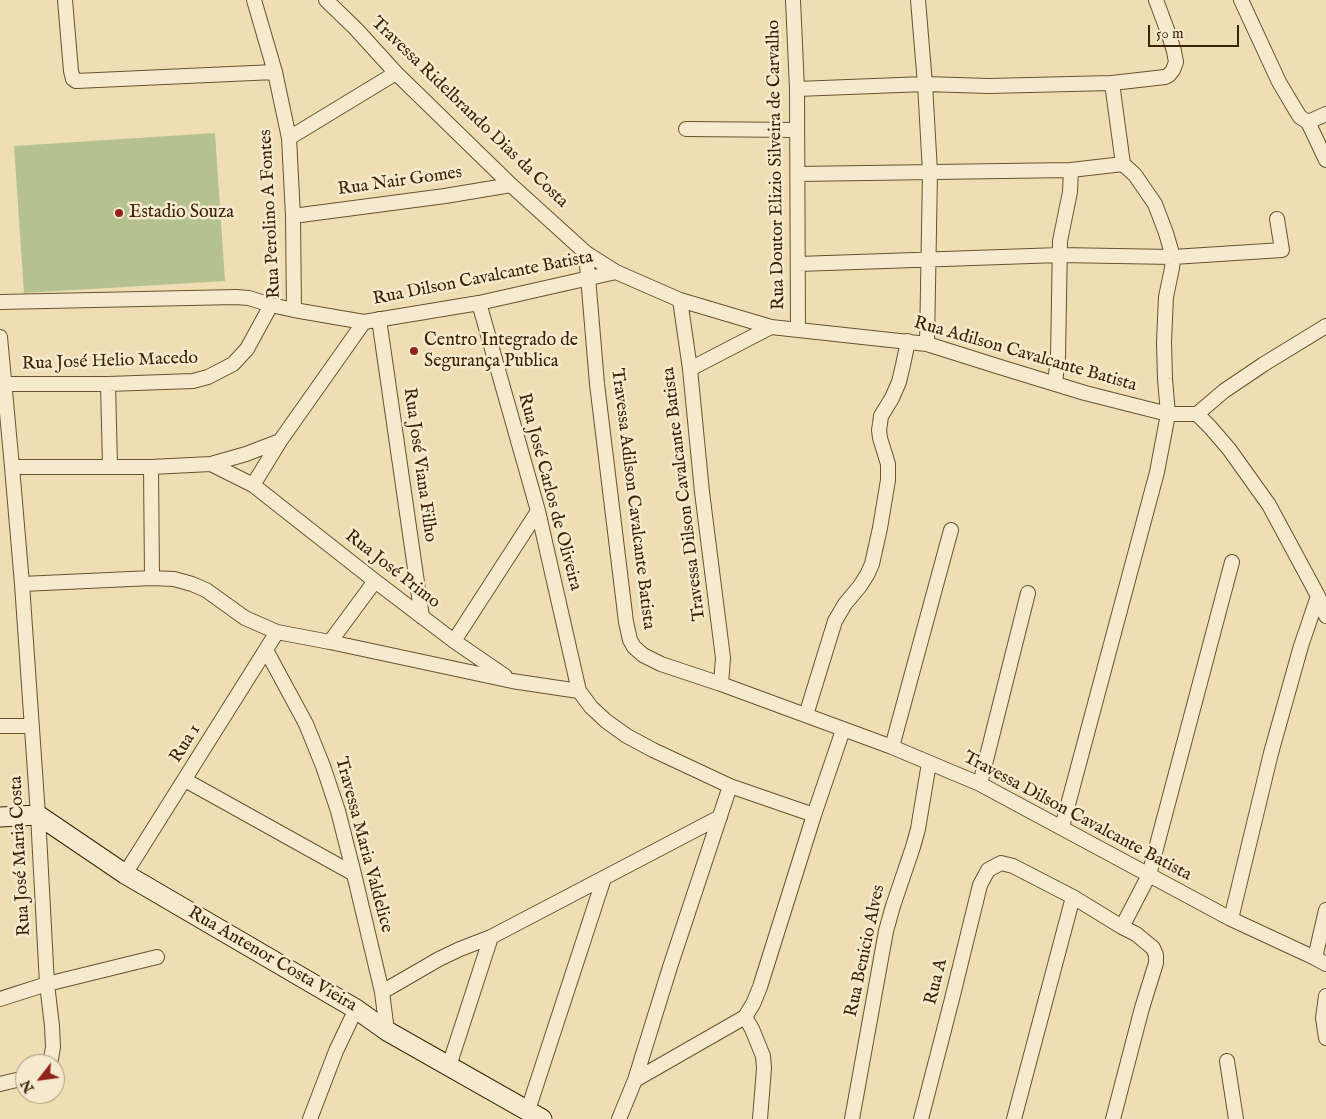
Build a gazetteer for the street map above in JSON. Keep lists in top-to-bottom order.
{
  "streets": {
    "main road": ["Rua Antenor Costa Vieira"],
    "street": [
      "Travessa Ridelbrando Dias da Costa",
      "Rua Doutor Elizio Silveira de Carvalho",
      "Rua Nair Gomes",
      "Rua Perolino A Fontes",
      "Rua Dilson Cavalcante Batista",
      "Rua Adilson Cavalcante Batista",
      "Rua José Helio Macedo",
      "Rua José Viana Filho",
      "Rua José Carlos de Oliveira",
      "Travessa Dilson Cavalcante Batista",
      "Travessa Adilson Cavalcante Batista",
      "Rua José Primo",
      "Rua 1",
      "Travessa Maria Valdelice",
      "Rua José Maria Costa",
      "Rua Benicio Alves",
      "Rua A"
    ]
  },
  "crossings": [
    ["Travessa Ridelbrando Dias da Costa", "Rua Nair Gomes"],
    ["Travessa Ridelbrando Dias da Costa", "Rua Adilson Cavalcante Batista"],
    ["Travessa Ridelbrando Dias da Costa", "Travessa Adilson Cavalcante Batista"],
    ["Rua Doutor Elizio Silveira de Carvalho", "Rua Adilson Cavalcante Batista"],
    ["Rua Nair Gomes", "Rua Perolino A Fontes"],
    ["Rua Perolino A Fontes", "Rua Dilson Cavalcante Batista"],
    ["Rua Dilson Cavalcante Batista", "Rua Adilson Cavalcante Batista"],
    ["Rua Dilson Cavalcante Batista", "Rua José Helio Macedo"],
    ["Rua Dilson Cavalcante Batista", "Rua José Viana Filho"],
    ["Rua Dilson Cavalcante Batista", "Rua José Carlos de Oliveira"],
    ["Rua Dilson Cavalcante Batista", "Travessa Adilson Cavalcante Batista"],
    ["Rua Adilson Cavalcante Batista", "Travessa Dilson Cavalcante Batista"],
    ["Rua Adilson Cavalcante Batista", "Travessa Adilson Cavalcante Batista"],
    ["Rua José Helio Macedo", "Rua José Maria Costa"],
    ["Rua José Viana Filho", "Rua José Primo"],
    ["Travessa Dilson Cavalcante Batista", "Travessa Adilson Cavalcante Batista"],
    ["Travessa Dilson Cavalcante Batista", "Rua Benicio Alves"],
    ["Rua 1", "Travessa Maria Valdelice"],
    ["Rua 1", "Rua Antenor Costa Vieira"],
    ["Travessa Maria Valdelice", "Rua Antenor Costa Vieira"],
    ["Rua José Maria Costa", "Rua Antenor Costa Vieira"]
  ],
  "places": ["Estadio Souza", "Centro Integrado de Segurança Publica"],
  "scale_bar": "50 m",
  "north": "bottom left"
}
